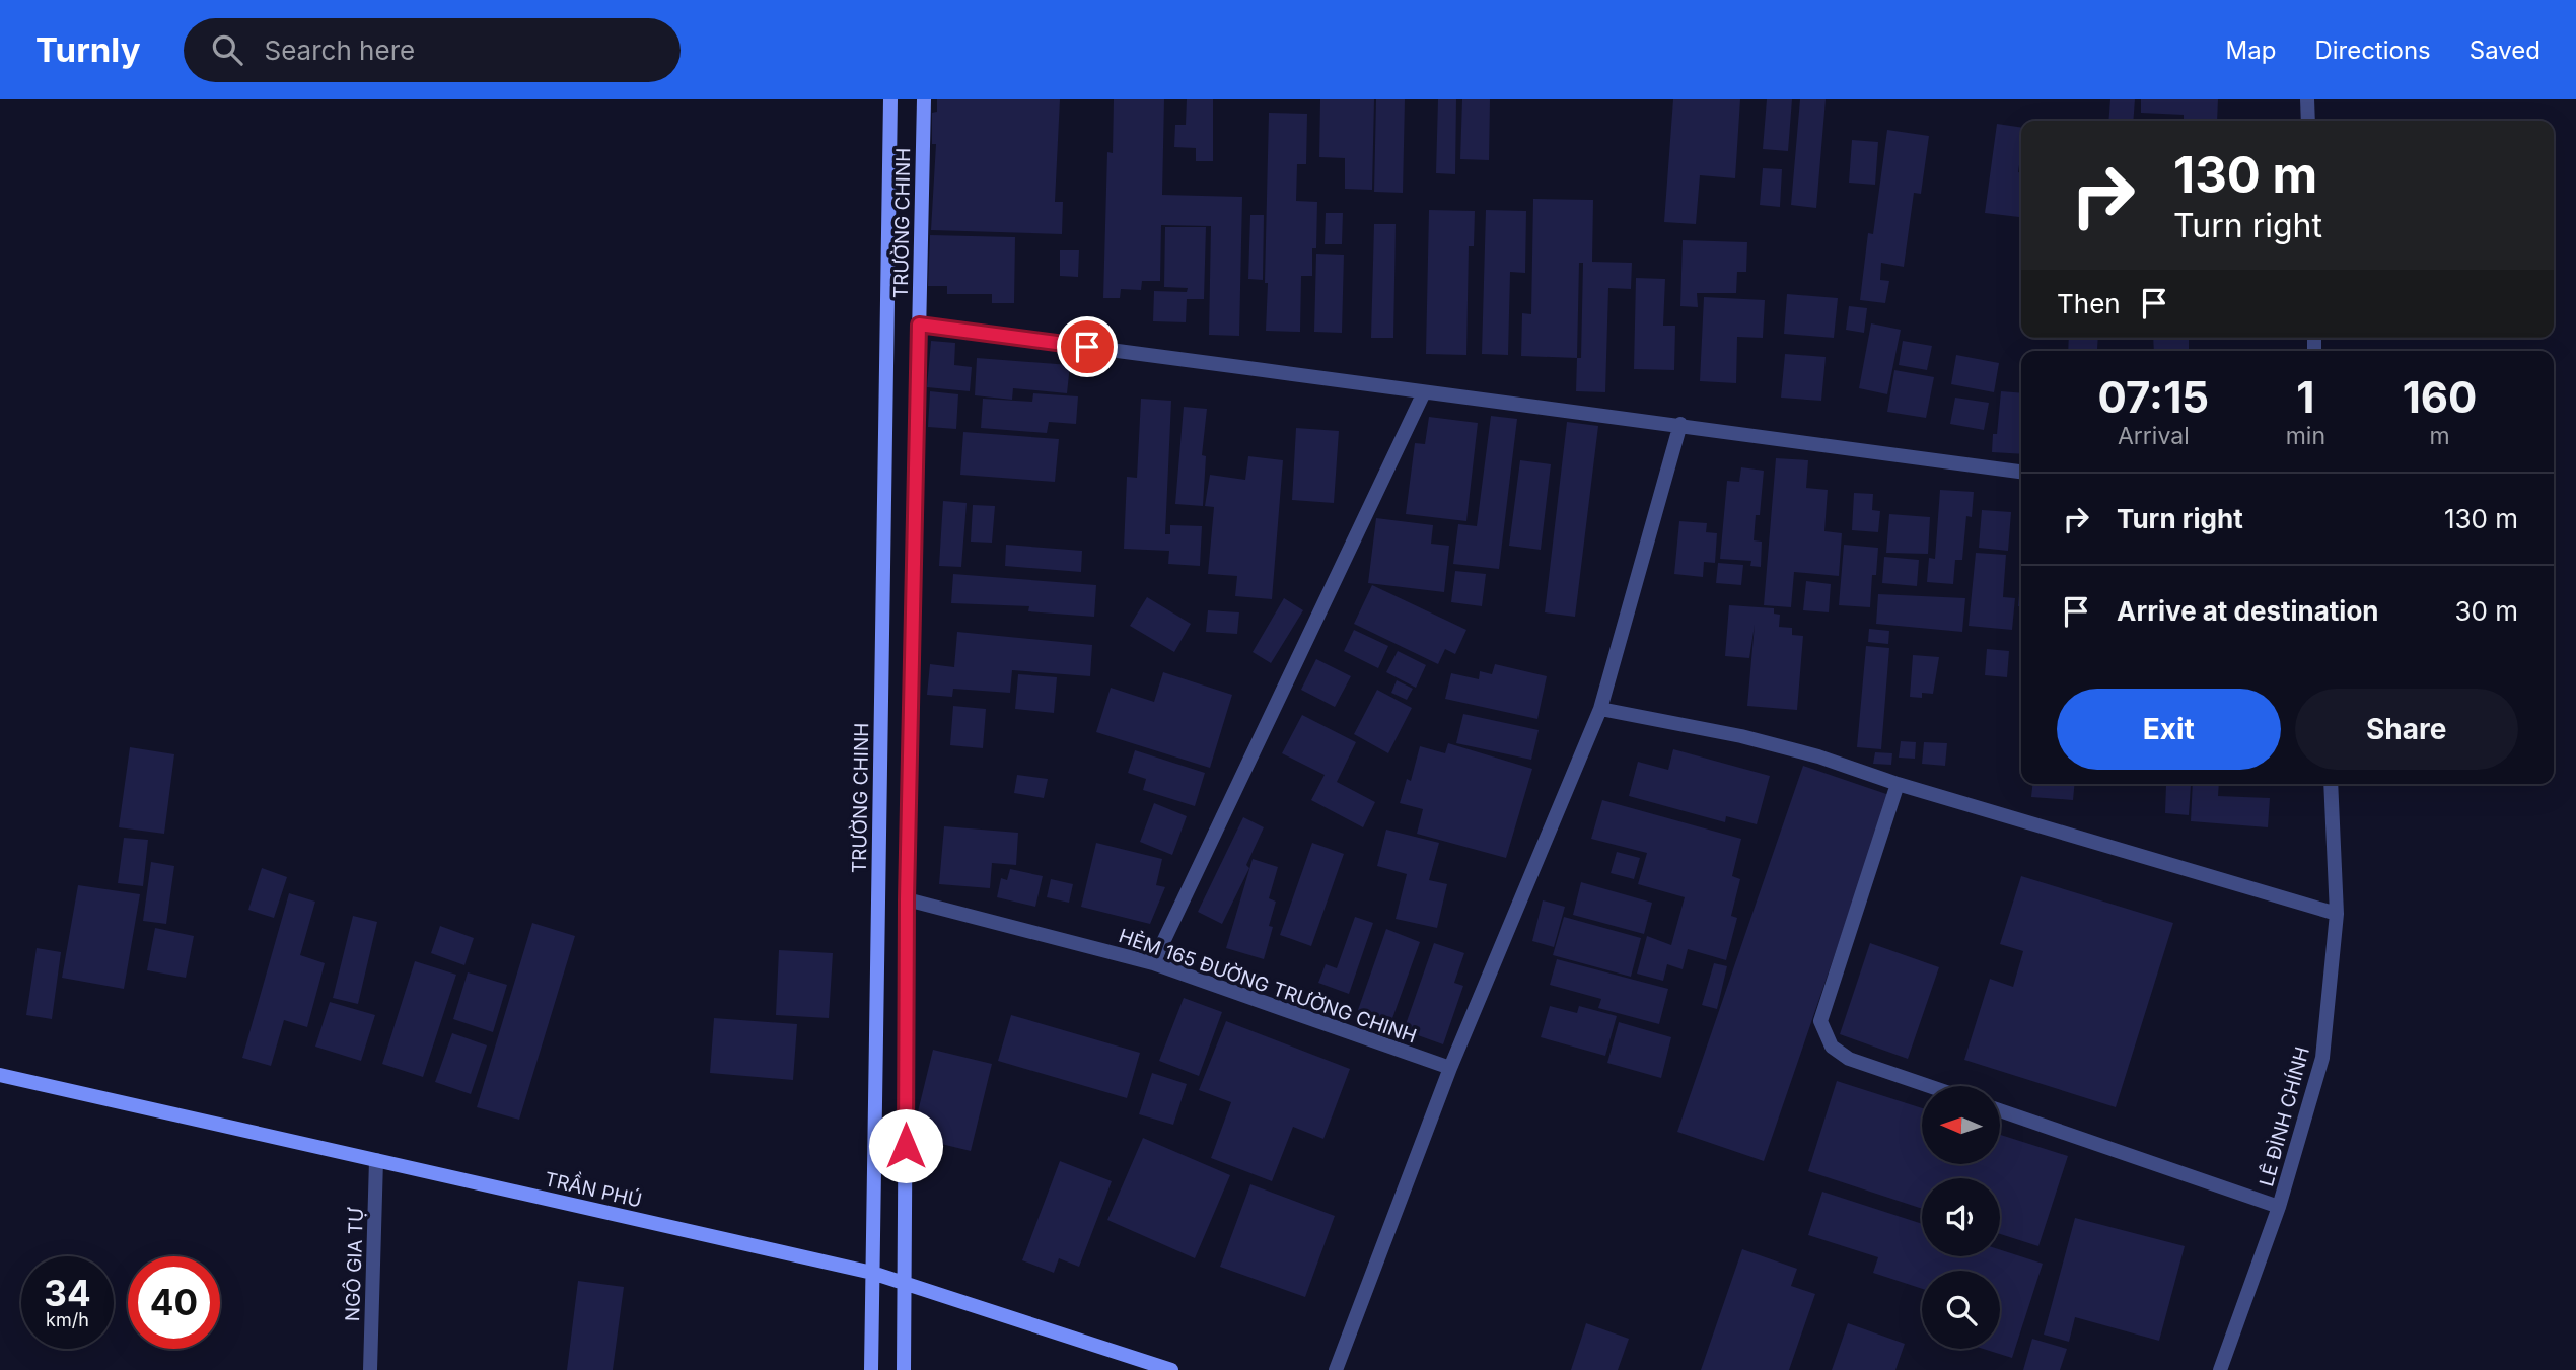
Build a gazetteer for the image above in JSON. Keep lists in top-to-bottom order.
{
  "streets": {
    "street": [
      "TRƯỜNG CHINH",
      "HẺM 165 ĐƯỜNG TRƯỜNG CHINH",
      "LÊ ĐÌNH CHÍNH",
      "TRẦN PHÚ",
      "NGÔ GIA TỰ"
    ]
  },
  "crossings": [
    ["TRƯỜNG CHINH", "HẺM 165 ĐƯỜNG TRƯỜNG CHINH"],
    ["TRƯỜNG CHINH", "TRẦN PHÚ"],
    ["TRẦN PHÚ", "NGÔ GIA TỰ"]
  ],
  "north": "left",
  "page": {
    "header": "Turnly",
    "search": "Search here",
    "nav": ["Map", "Directions", "Saved"],
    "turn": ["130 m", "Turn right"],
    "then": "Then",
    "eta": [
      "07:15",
      "Arrival",
      "1",
      "min",
      "160",
      "m"
    ],
    "list": [
      {
        "name": "Turn right",
        "value": "130 m"
      },
      {
        "name": "Arrive at destination",
        "value": "30 m"
      }
    ],
    "buttons": ["Exit", "Share"],
    "speed": "34 km/h",
    "limit": "40"
  }
}
